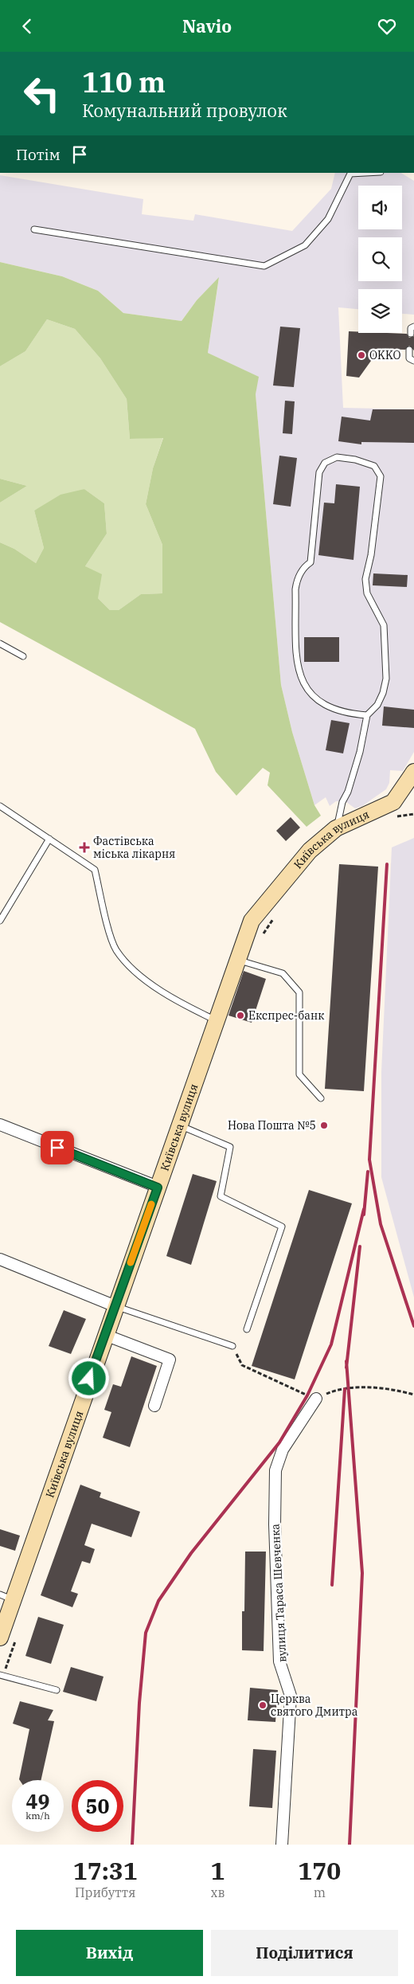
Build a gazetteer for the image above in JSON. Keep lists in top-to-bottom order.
{
  "streets": {
    "main road": ["Київська вулиця"],
    "street": ["вулиця Тараса Шевченка"]
  },
  "places": {
    "other": [
      "OKKO",
      "Експрес-банк",
      "Нова Пошта №5",
      "Церква святого Дмитра"
    ],
    "health": ["Фастівська міська лікарня"]
  },
  "page": {
    "header": "Navio",
    "turn": ["110 m", "Комунальний провулок"],
    "then": "Потім",
    "speed": "49 km/h",
    "limit": "50",
    "eta": [
      "17:31",
      "Прибуття",
      "1",
      "хв",
      "170",
      "m"
    ],
    "buttons": ["Вихід", "Поділитися"]
  }
}
